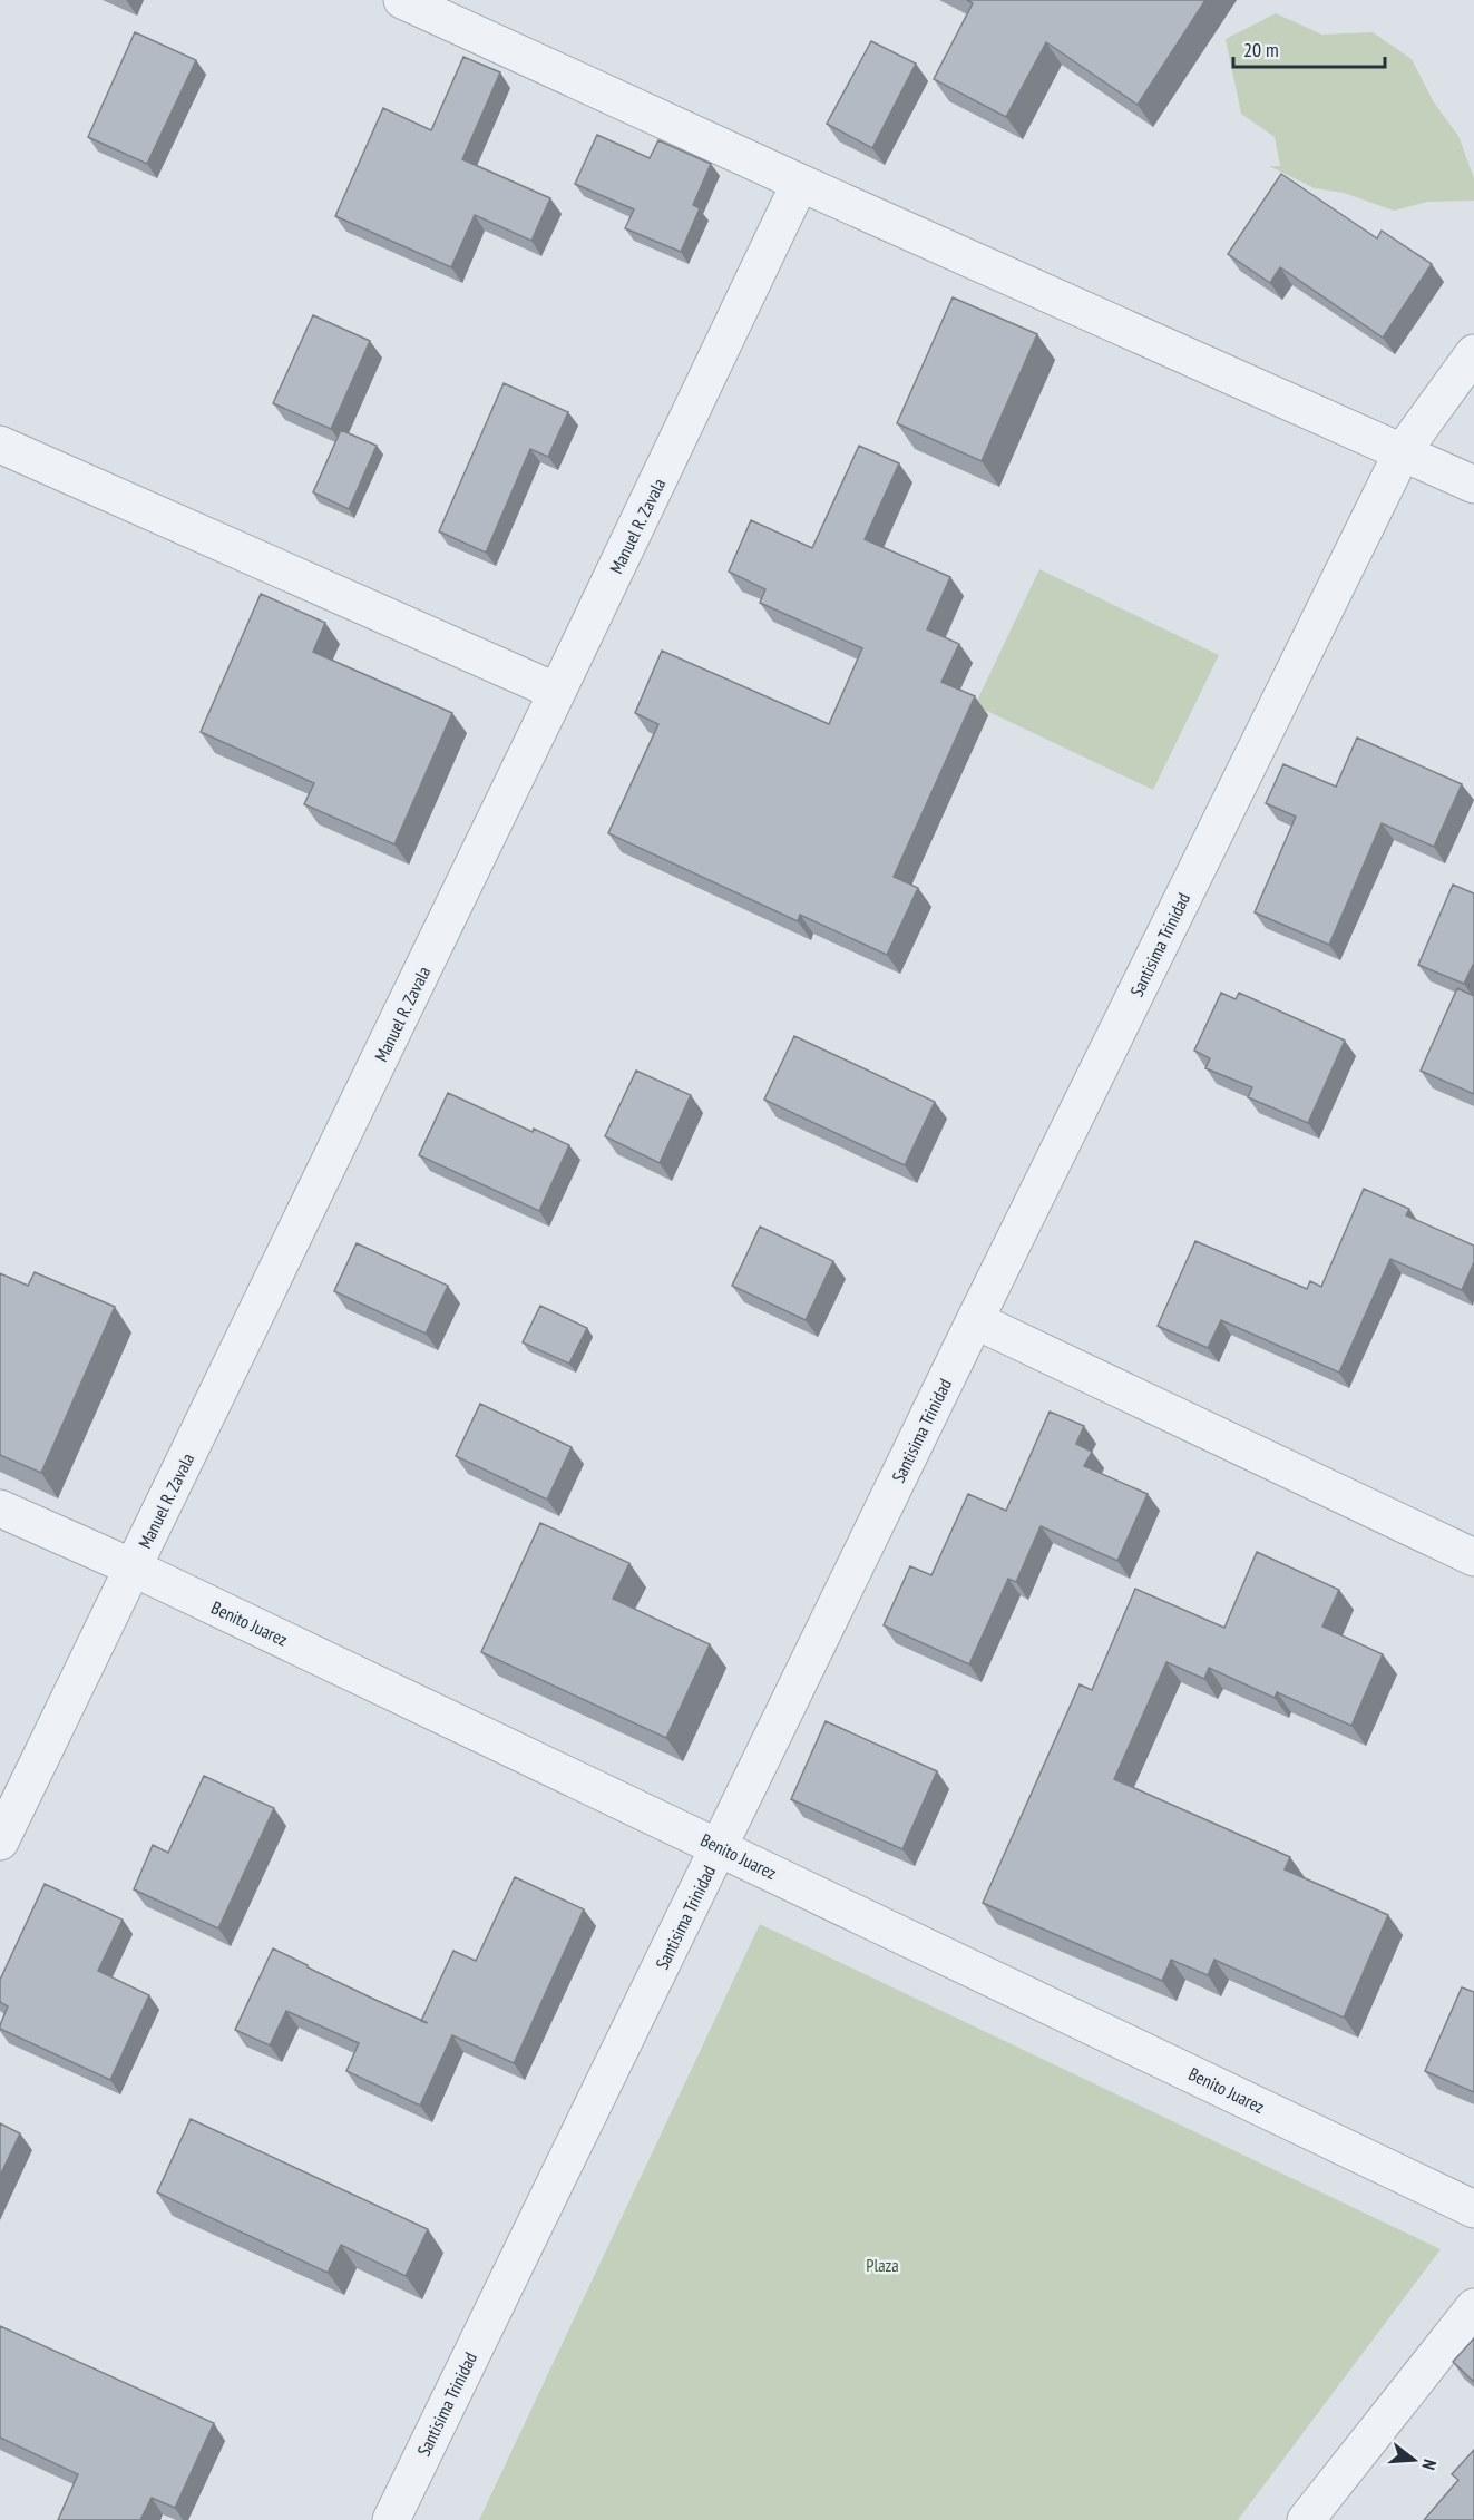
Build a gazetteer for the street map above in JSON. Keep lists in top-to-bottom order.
{
  "streets": {
    "street": ["Manuel R. Zavala", "Santisima Trinidad", "Benito Juarez"]
  },
  "crossings": [
    ["Manuel R. Zavala", "Benito Juarez"],
    ["Santisima Trinidad", "Benito Juarez"]
  ],
  "parks": ["Plaza"],
  "scale_bar": "20 m",
  "north": "right"
}
